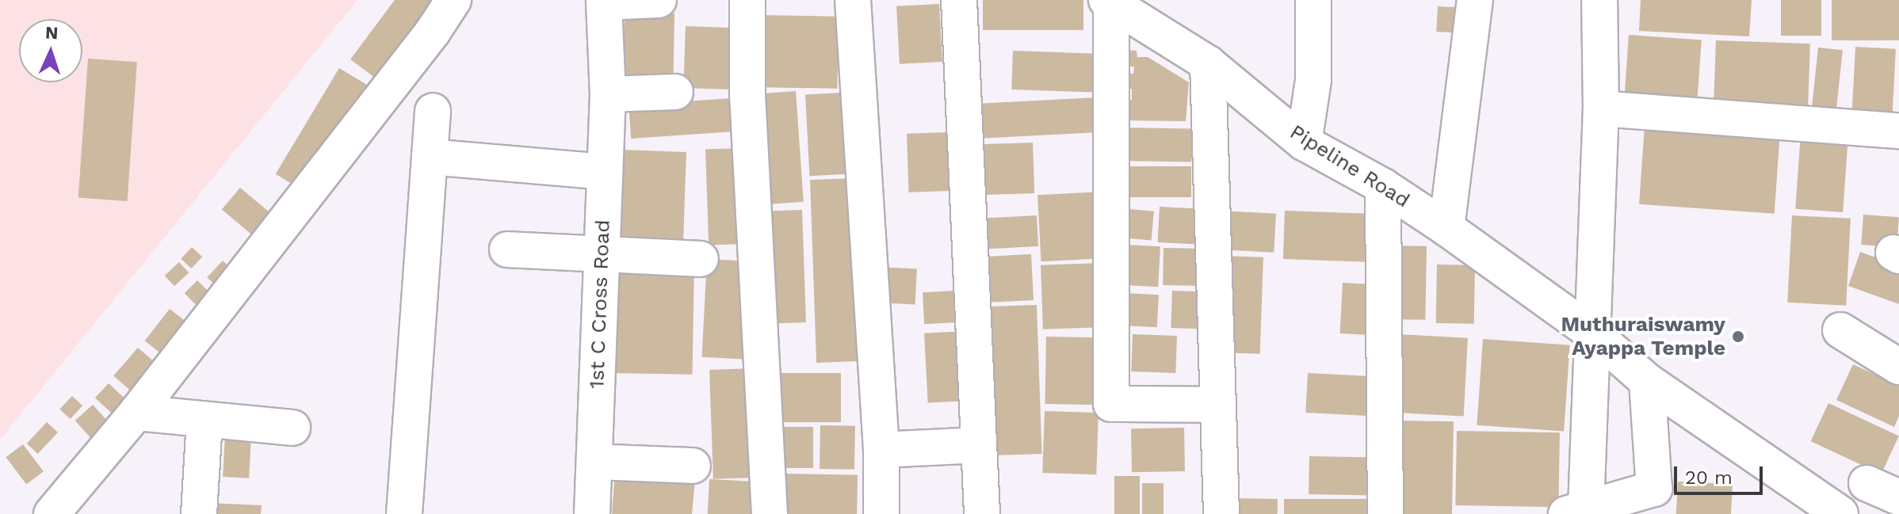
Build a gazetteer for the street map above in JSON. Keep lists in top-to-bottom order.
{
  "streets": {
    "street": ["Pipeline Road", "1st C Cross Road"]
  },
  "places": ["Muthuraiswamy Ayappa Temple"],
  "scale_bar": "20 m",
  "north": "top"
}
